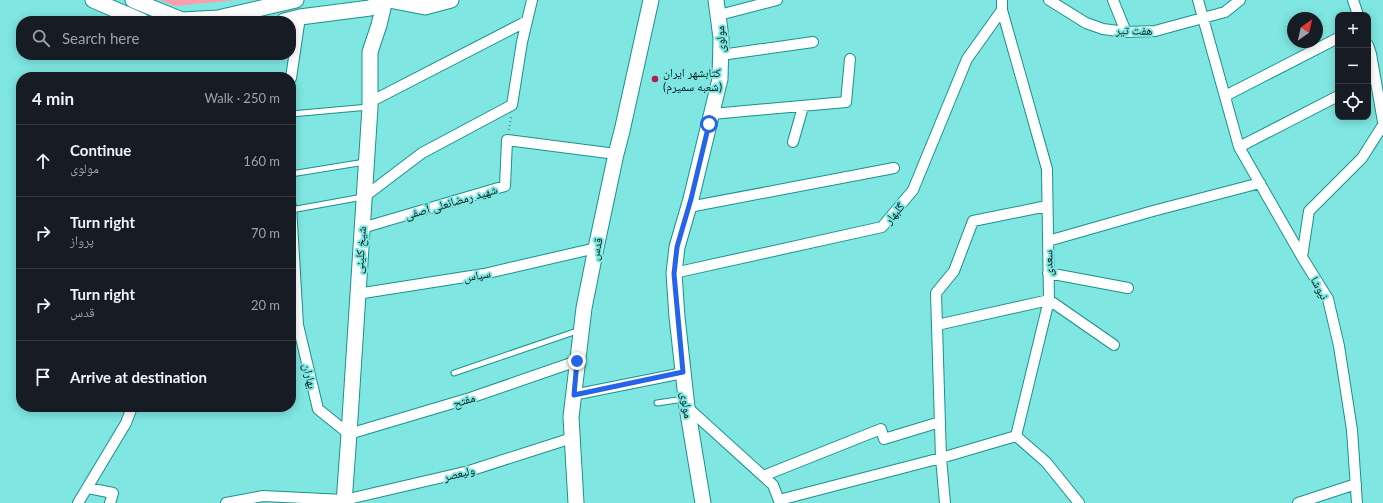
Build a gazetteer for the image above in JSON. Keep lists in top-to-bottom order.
{
  "streets": {
    "street": [
      "هفت تیر",
      "مولوی",
      "شهید رمضانعلی آصفی",
      "گلبهار",
      "قدس",
      "شیخ کلینی",
      "سعدی",
      "سپاس",
      "نیوشا",
      "بهاران",
      "مفتح",
      "ولیعصر"
    ]
  },
  "crossings": [
    ["هفت تیر", "نیوشا"],
    ["مولوی", "گلبهار"],
    ["شهید رمضانعلی آصفی", "شیخ کلینی"],
    ["گلبهار", "سعدی"],
    ["قدس", "سپاس"],
    ["قدس", "مفتح"],
    ["قدس", "ولیعصر"],
    ["شیخ کلینی", "سپاس"],
    ["شیخ کلینی", "بهاران"],
    ["شیخ کلینی", "مفتح"],
    ["شیخ کلینی", "ولیعصر"],
    ["بهاران", "مفتح"]
  ],
  "places": ["کتابشهر ایران (شعبه سمیرم)"],
  "north": "top right",
  "page": {
    "map_buttons": ["+", "−"],
    "search": "Search here",
    "heading": ["4 min", "Walk · 250 m"],
    "list": [
      ["Continue", "مولوی", "160 m"],
      ["Turn right", "پرواز", "70 m"],
      ["Turn right", "قدس", "20 m"],
      "Arrive at destination"
    ]
  }
}
